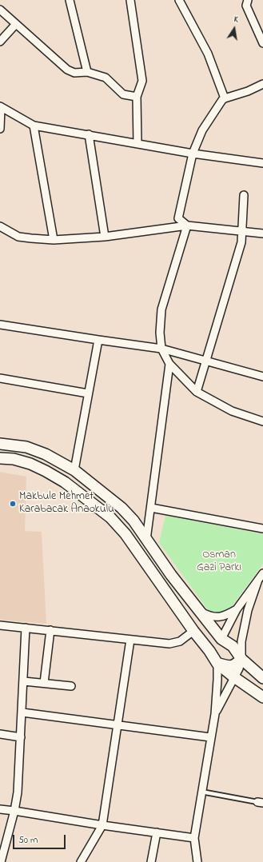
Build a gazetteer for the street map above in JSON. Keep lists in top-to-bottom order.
{
  "parks": ["Osman Gazi Parkı"],
  "places": ["Makbule Mehmet Karabacak Anaokulu"],
  "scale_bar": "50 m",
  "north": "top"
}
